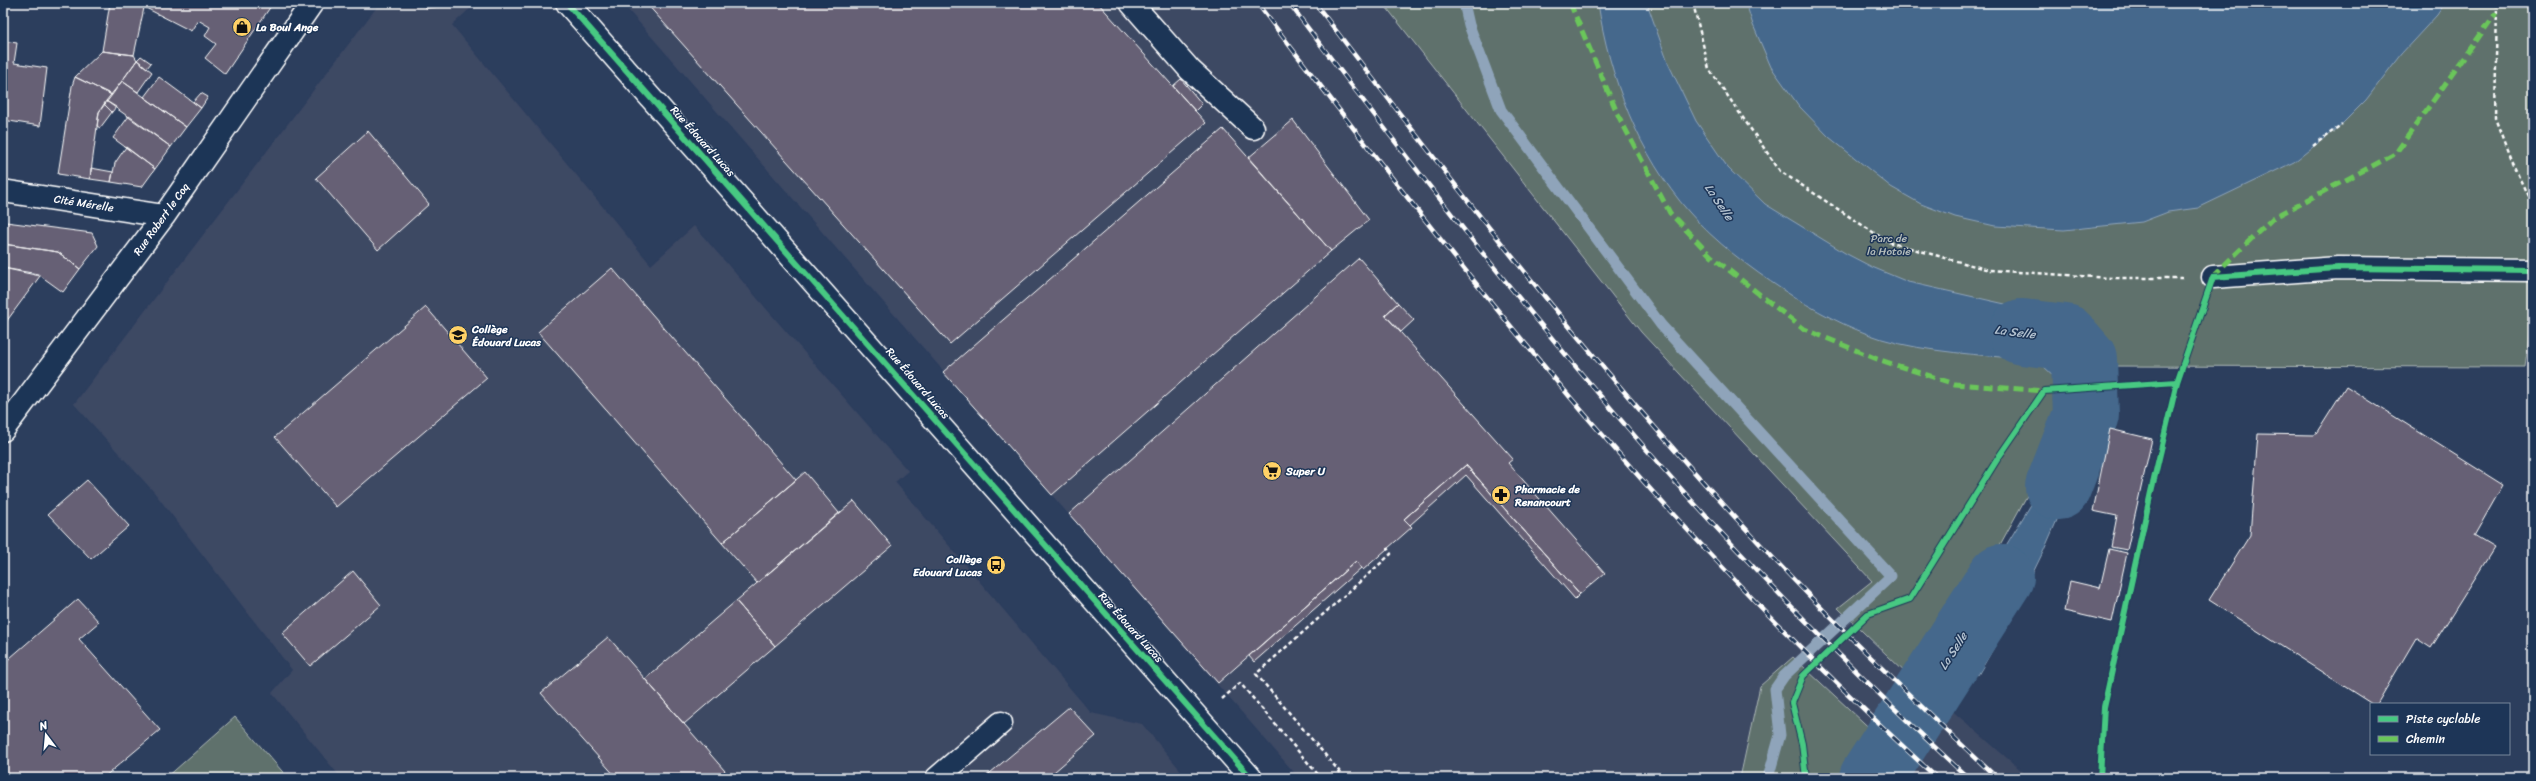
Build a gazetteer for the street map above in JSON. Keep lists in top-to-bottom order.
{
  "streets": {
    "street": ["Rue Édouard Lucas", "Cité Mérelle", "Rue Robert le Coq"]
  },
  "crossings": [
    ["Cité Mérelle", "Rue Robert le Coq"]
  ],
  "water": ["La Selle"],
  "parks": ["Parc de la Hotoie"],
  "places": {
    "shop": ["La Boul Ange"],
    "school or university": ["Collège Édouard Lucas"],
    "supermarket": ["Super U"],
    "pharmacy": ["Pharmacie de Renancourt"],
    "bus stop": ["Collège Edouard Lucas"]
  },
  "legend": ["Piste cyclable", "Chemin"],
  "north": "top"
}
